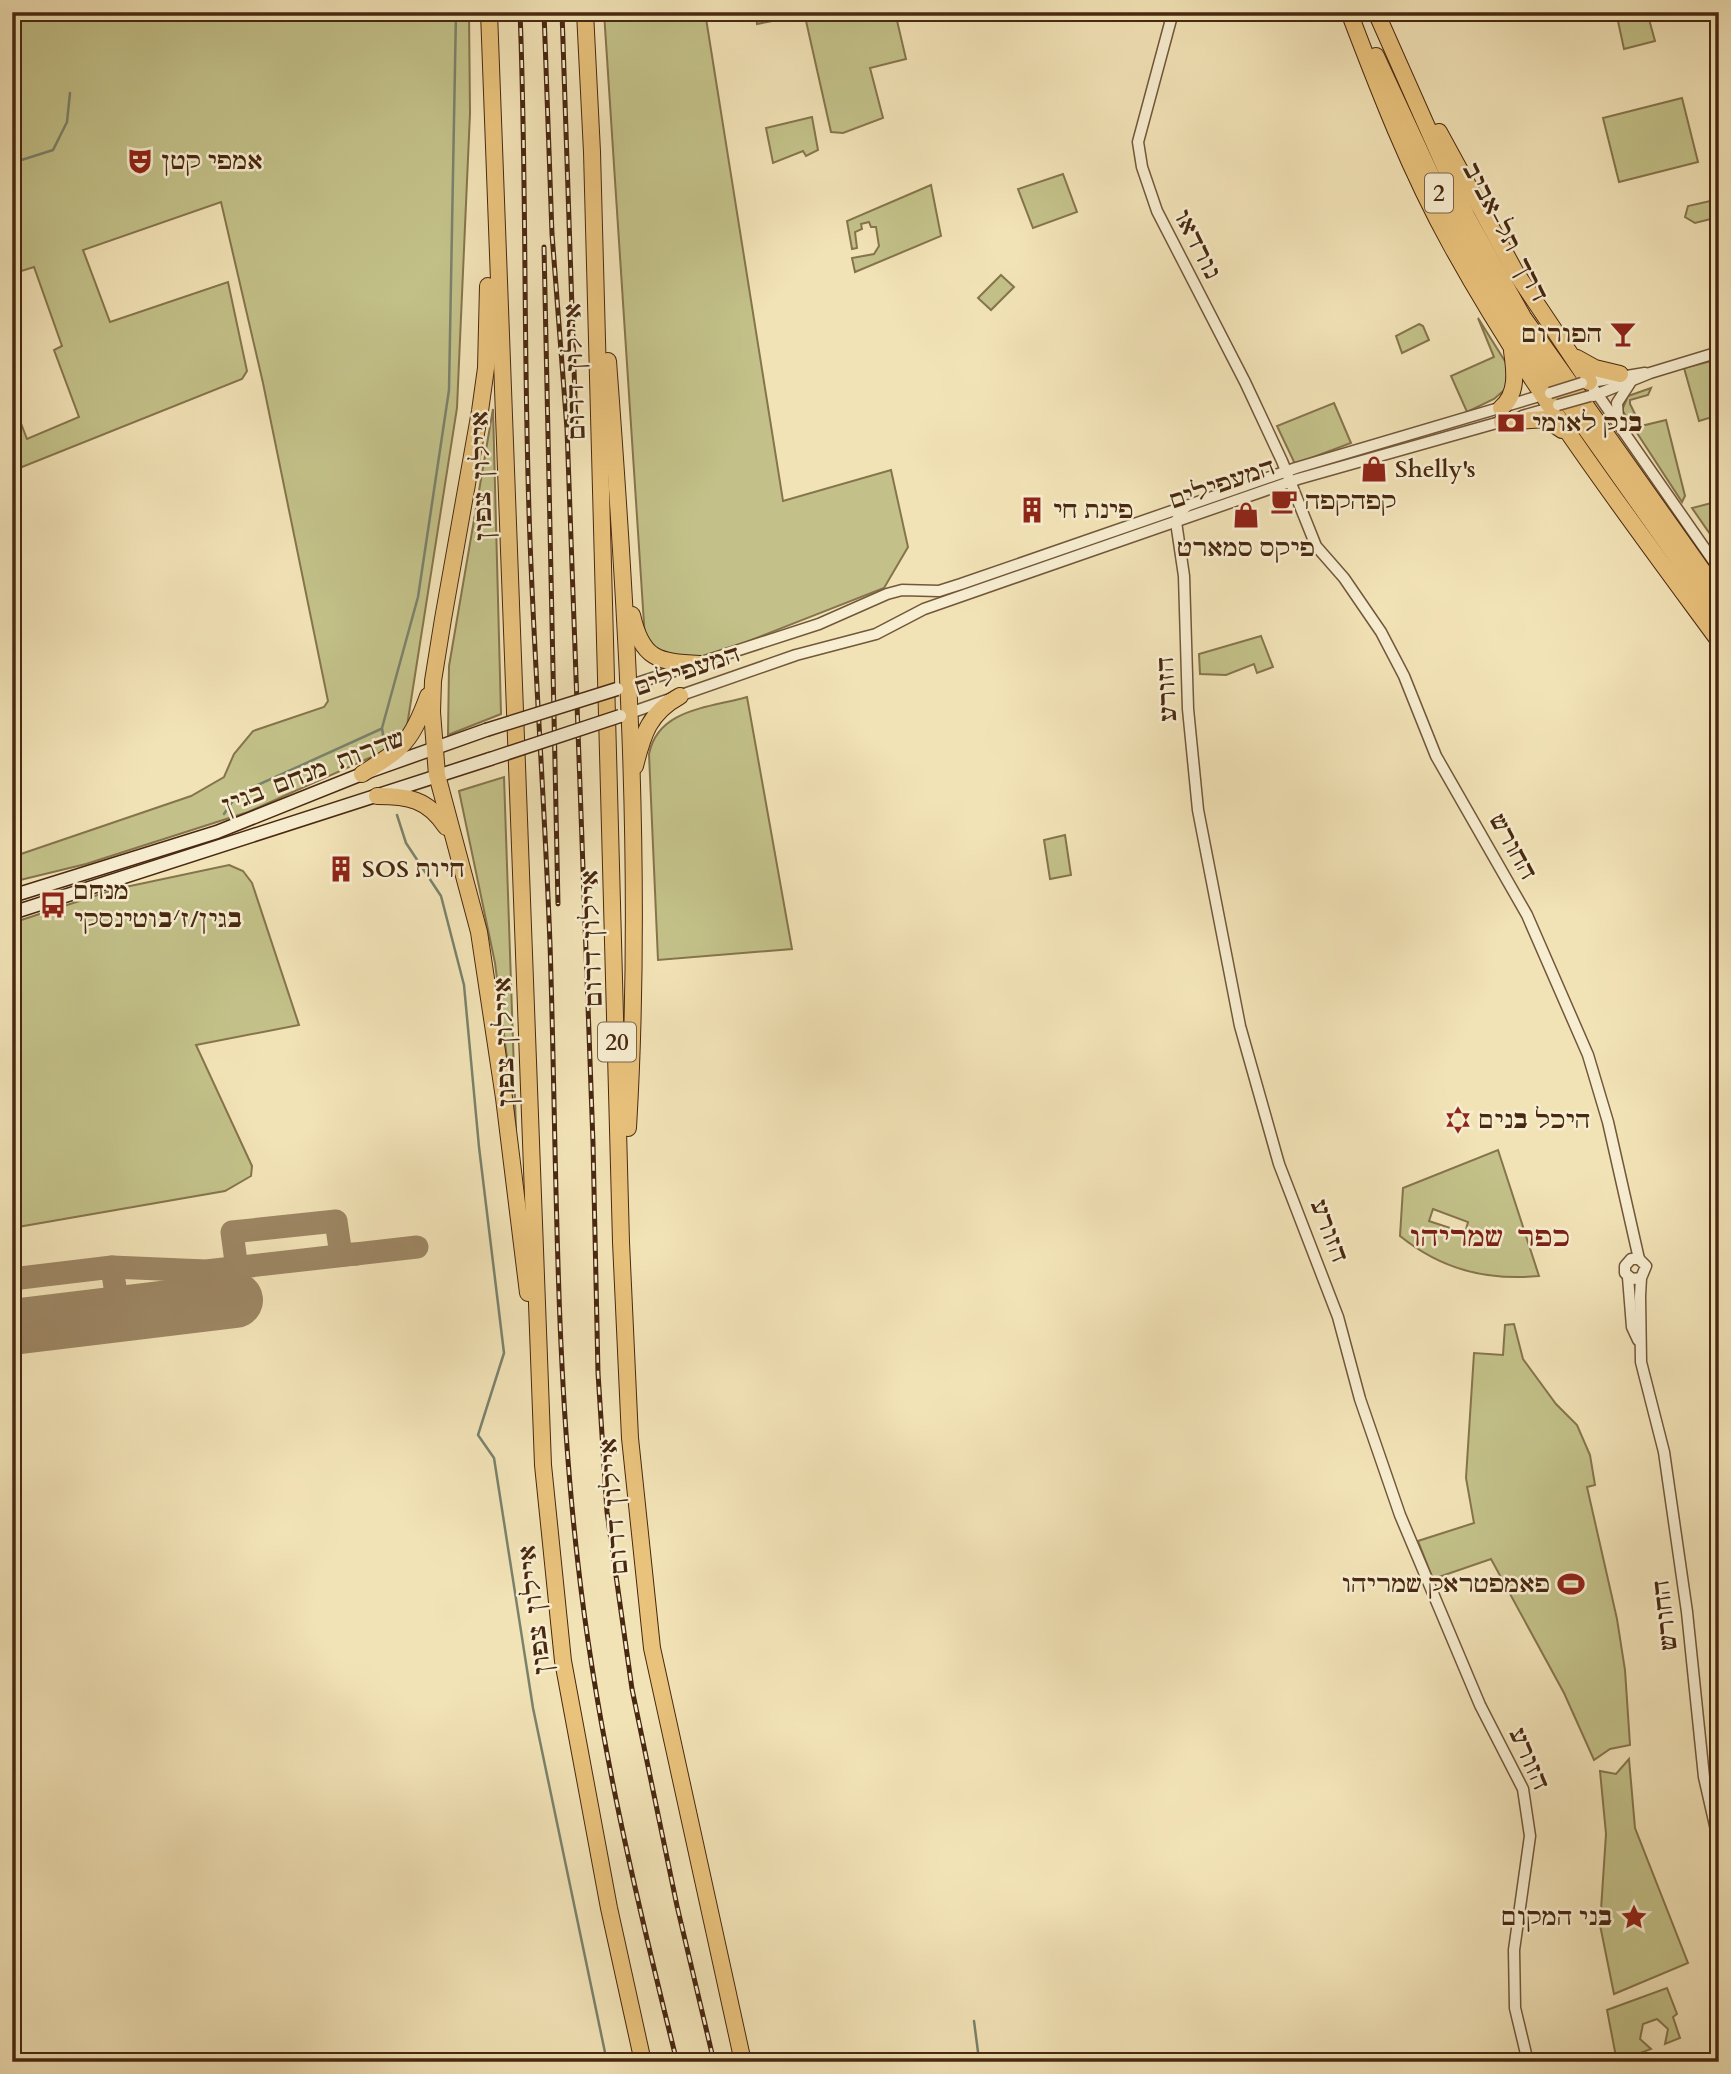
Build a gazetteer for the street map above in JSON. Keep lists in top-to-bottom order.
{
  "streets": {
    "highway": [
      "2",
      "דרך תל-אביב",
      "איילון דרום",
      "איילון צפון",
      "20"
    ],
    "main road": ["שדרות מנחם בגין"],
    "street": [
      "נורדאו",
      "המעפילים",
      "הזורע",
      "החורש"
    ]
  },
  "crossings": [
    ["נורדאו", "המעפילים"],
    ["נורדאו", "החורש"],
    ["המעפילים", "הזורע"],
    ["המעפילים", "שדרות מנחם בגין"],
    ["המעפילים", "החורש"]
  ],
  "districts": ["כפר שמריהו"],
  "places": {
    "theatre": ["אמפי קטן"],
    "bar": ["הפורום"],
    "bank": ["בנק לאומי"],
    "shop": ["Shelly's", "פיקס סמארט"],
    "cafe": ["קפהקפה"],
    "building": ["פינת חי", "SOS חיות"],
    "bus stop": ["מנחם בגין/ז׳בוטינסקי"],
    "synagogue": ["היכל בנים"],
    "sports": ["פאמפטראק שמריהו"],
    "place": ["בני המקום"]
  }
}
